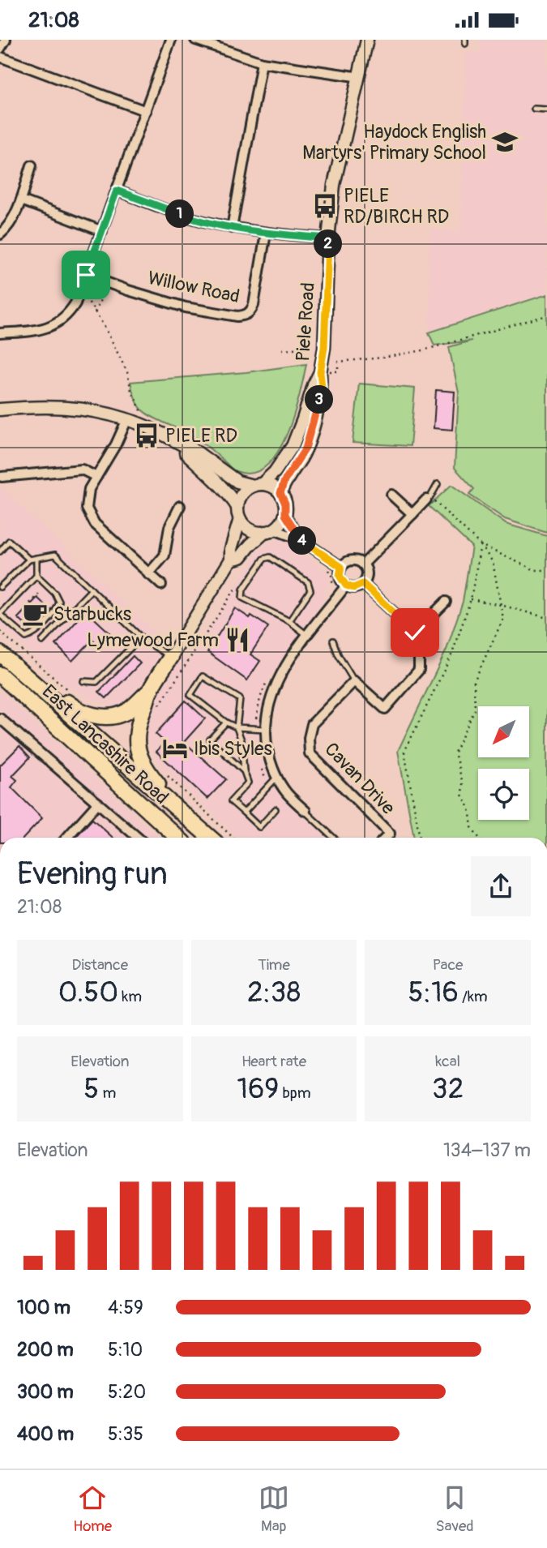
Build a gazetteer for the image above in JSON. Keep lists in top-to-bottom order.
{
  "streets": {
    "highway": ["East Lancashire Road"],
    "street": ["Willow Road", "Piele Road", "Cavan Drive"]
  },
  "places": {
    "school or university": ["Haydock English Martyrs' Primary School"],
    "bus stop": ["PIELE RD/BIRCH RD", "PIELE RD"],
    "cafe": ["Starbucks"],
    "restaurant": ["Lymewood Farm"],
    "hotel": ["Ibis Styles"]
  },
  "north": "bottom left",
  "page": {
    "status": "21:08",
    "pins": [
      "1",
      "2",
      "3",
      "4"
    ],
    "heading": ["Evening run", "21:08"],
    "stats": [
      ["Distance", "0.50 km"],
      ["Time", "2:38"],
      ["Pace", "5:16 /km"],
      ["Elevation", "5 m"],
      ["Heart rate", "169 bpm"],
      ["kcal", "32"]
    ],
    "chart": ["Elevation", "134–137 m"],
    "list": [
      {
        "name": "100 m",
        "note": "4:59"
      },
      {
        "name": "200 m",
        "note": "5:10"
      },
      {
        "name": "300 m",
        "note": "5:20"
      },
      {
        "name": "400 m",
        "note": "5:35"
      }
    ],
    "tabs": ["Home", "Map", "Saved"]
  }
}
